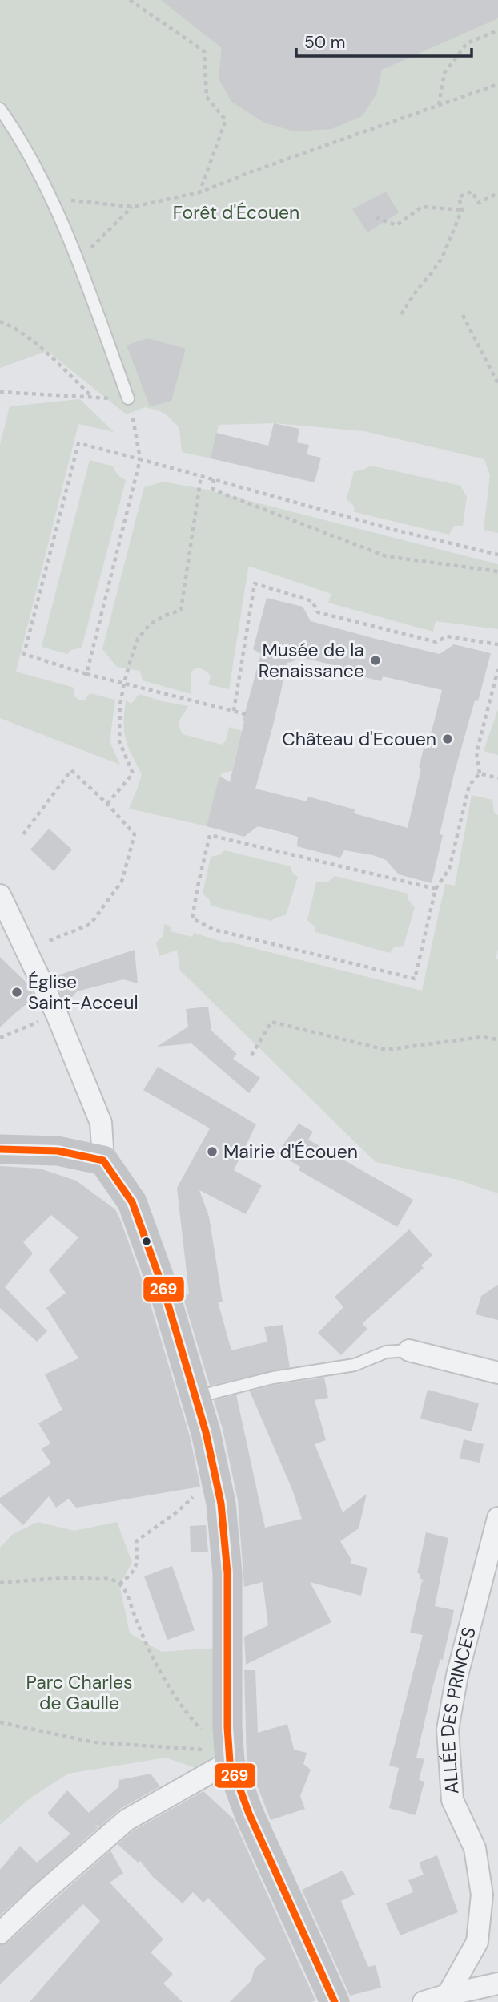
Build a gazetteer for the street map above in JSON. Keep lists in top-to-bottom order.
{
  "streets": {
    "street": ["ALLÉE DES PRINCES"]
  },
  "parks": ["Forêt d'Écouen", "Parc Charles de Gaulle"],
  "places": [
    "Musée de la Renaissance",
    "Château d'Ecouen",
    "Église Saint-Acceul",
    "Mairie d'Écouen"
  ],
  "lines": ["transit line 269"],
  "scale_bar": "50 m"
}
